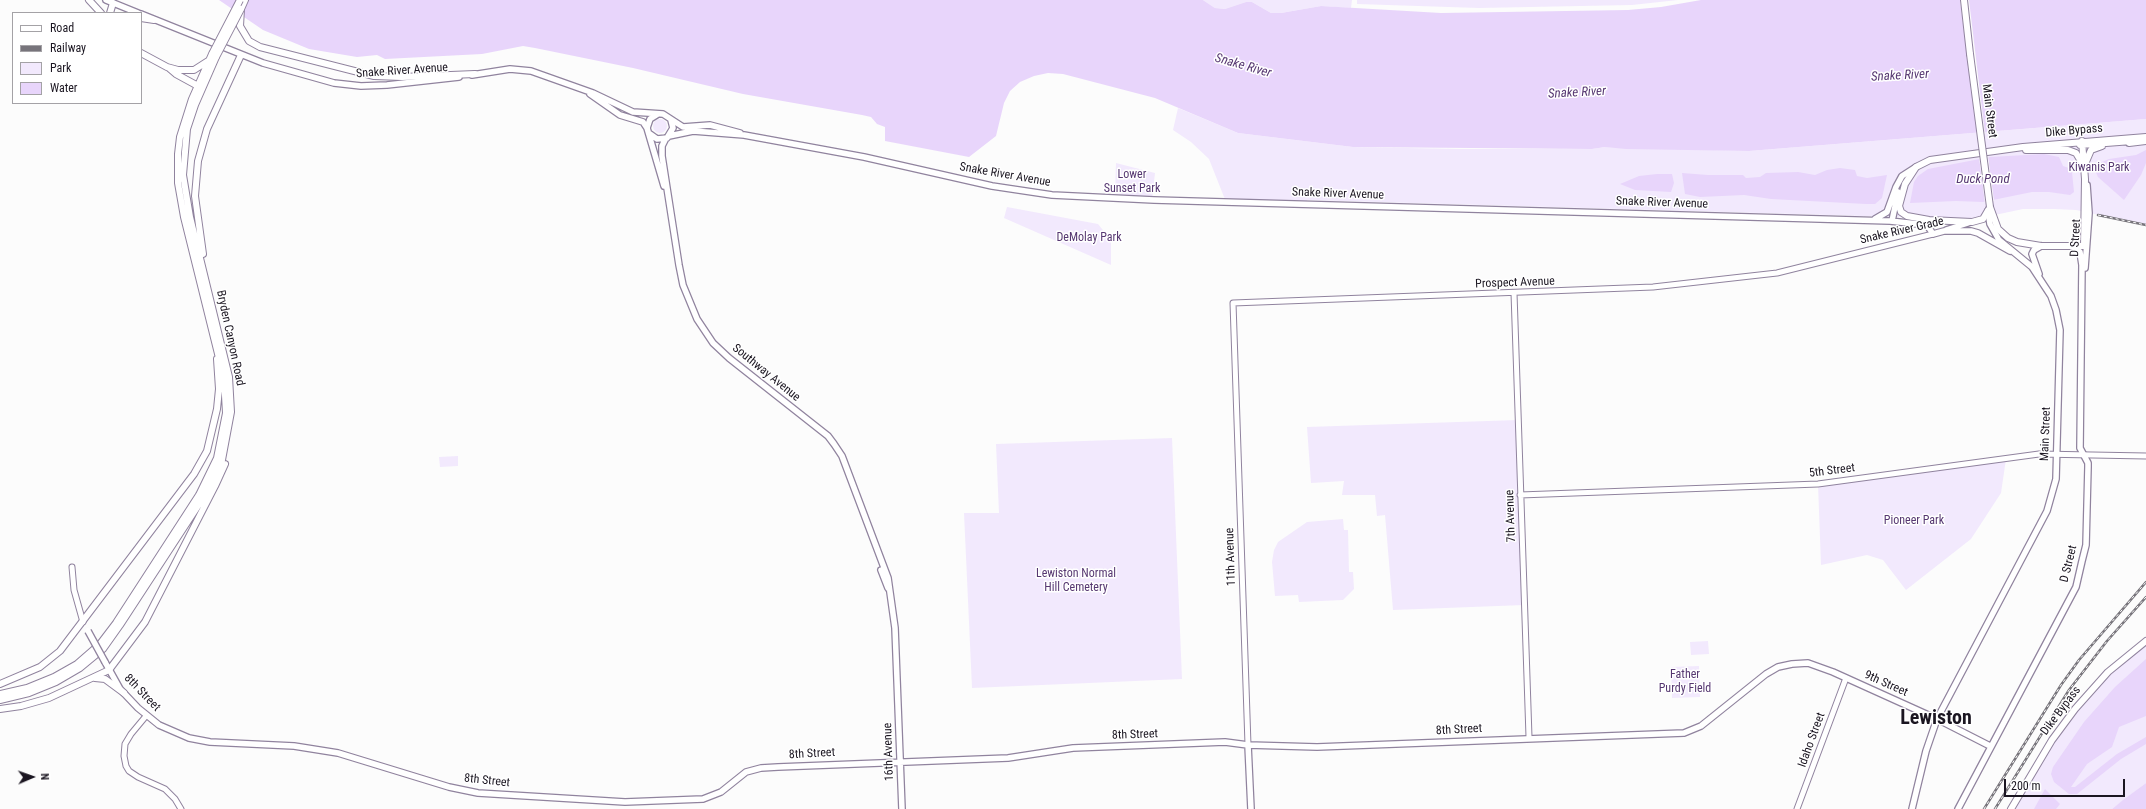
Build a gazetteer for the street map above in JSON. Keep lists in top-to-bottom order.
{
  "streets": {
    "main road": [
      "Snake River Avenue",
      "Main Street",
      "Dike Bypass",
      "Snake River Grade",
      "D Street",
      "Bryden Canyon Road",
      "Southway Avenue",
      "11th Avenue",
      "9th Street",
      "8th Street",
      "16th Avenue"
    ],
    "street": [
      "Prospect Avenue",
      "5th Street",
      "7th Avenue",
      "Idaho Street"
    ]
  },
  "crossings": [
    ["Snake River Avenue", "Snake River Grade"],
    ["Snake River Avenue", "Southway Avenue"],
    ["Main Street", "Snake River Grade"],
    ["Main Street", "5th Street"],
    ["Main Street", "9th Street"],
    ["Dike Bypass", "D Street"],
    ["Snake River Grade", "Prospect Avenue"],
    ["D Street", "5th Street"],
    ["D Street", "9th Street"],
    ["Prospect Avenue", "7th Avenue"],
    ["Prospect Avenue", "11th Avenue"],
    ["Southway Avenue", "16th Avenue"],
    ["5th Street", "7th Avenue"],
    ["7th Avenue", "8th Street"],
    ["11th Avenue", "8th Street"],
    ["9th Street", "8th Street"],
    ["9th Street", "Idaho Street"],
    ["8th Street", "16th Avenue"]
  ],
  "districts": ["Lewiston"],
  "water": ["Snake River", "Duck Pond"],
  "parks": [
    "Kiwanis Park",
    "Lower Sunset Park",
    "DeMolay Park",
    "Pioneer Park",
    "Lewiston Normal Hill Cemetery",
    "Father Purdy Field"
  ],
  "legend": [
    "Road",
    "Railway",
    "Park",
    "Water"
  ],
  "scale_bar": "200 m",
  "north": "right"
}
